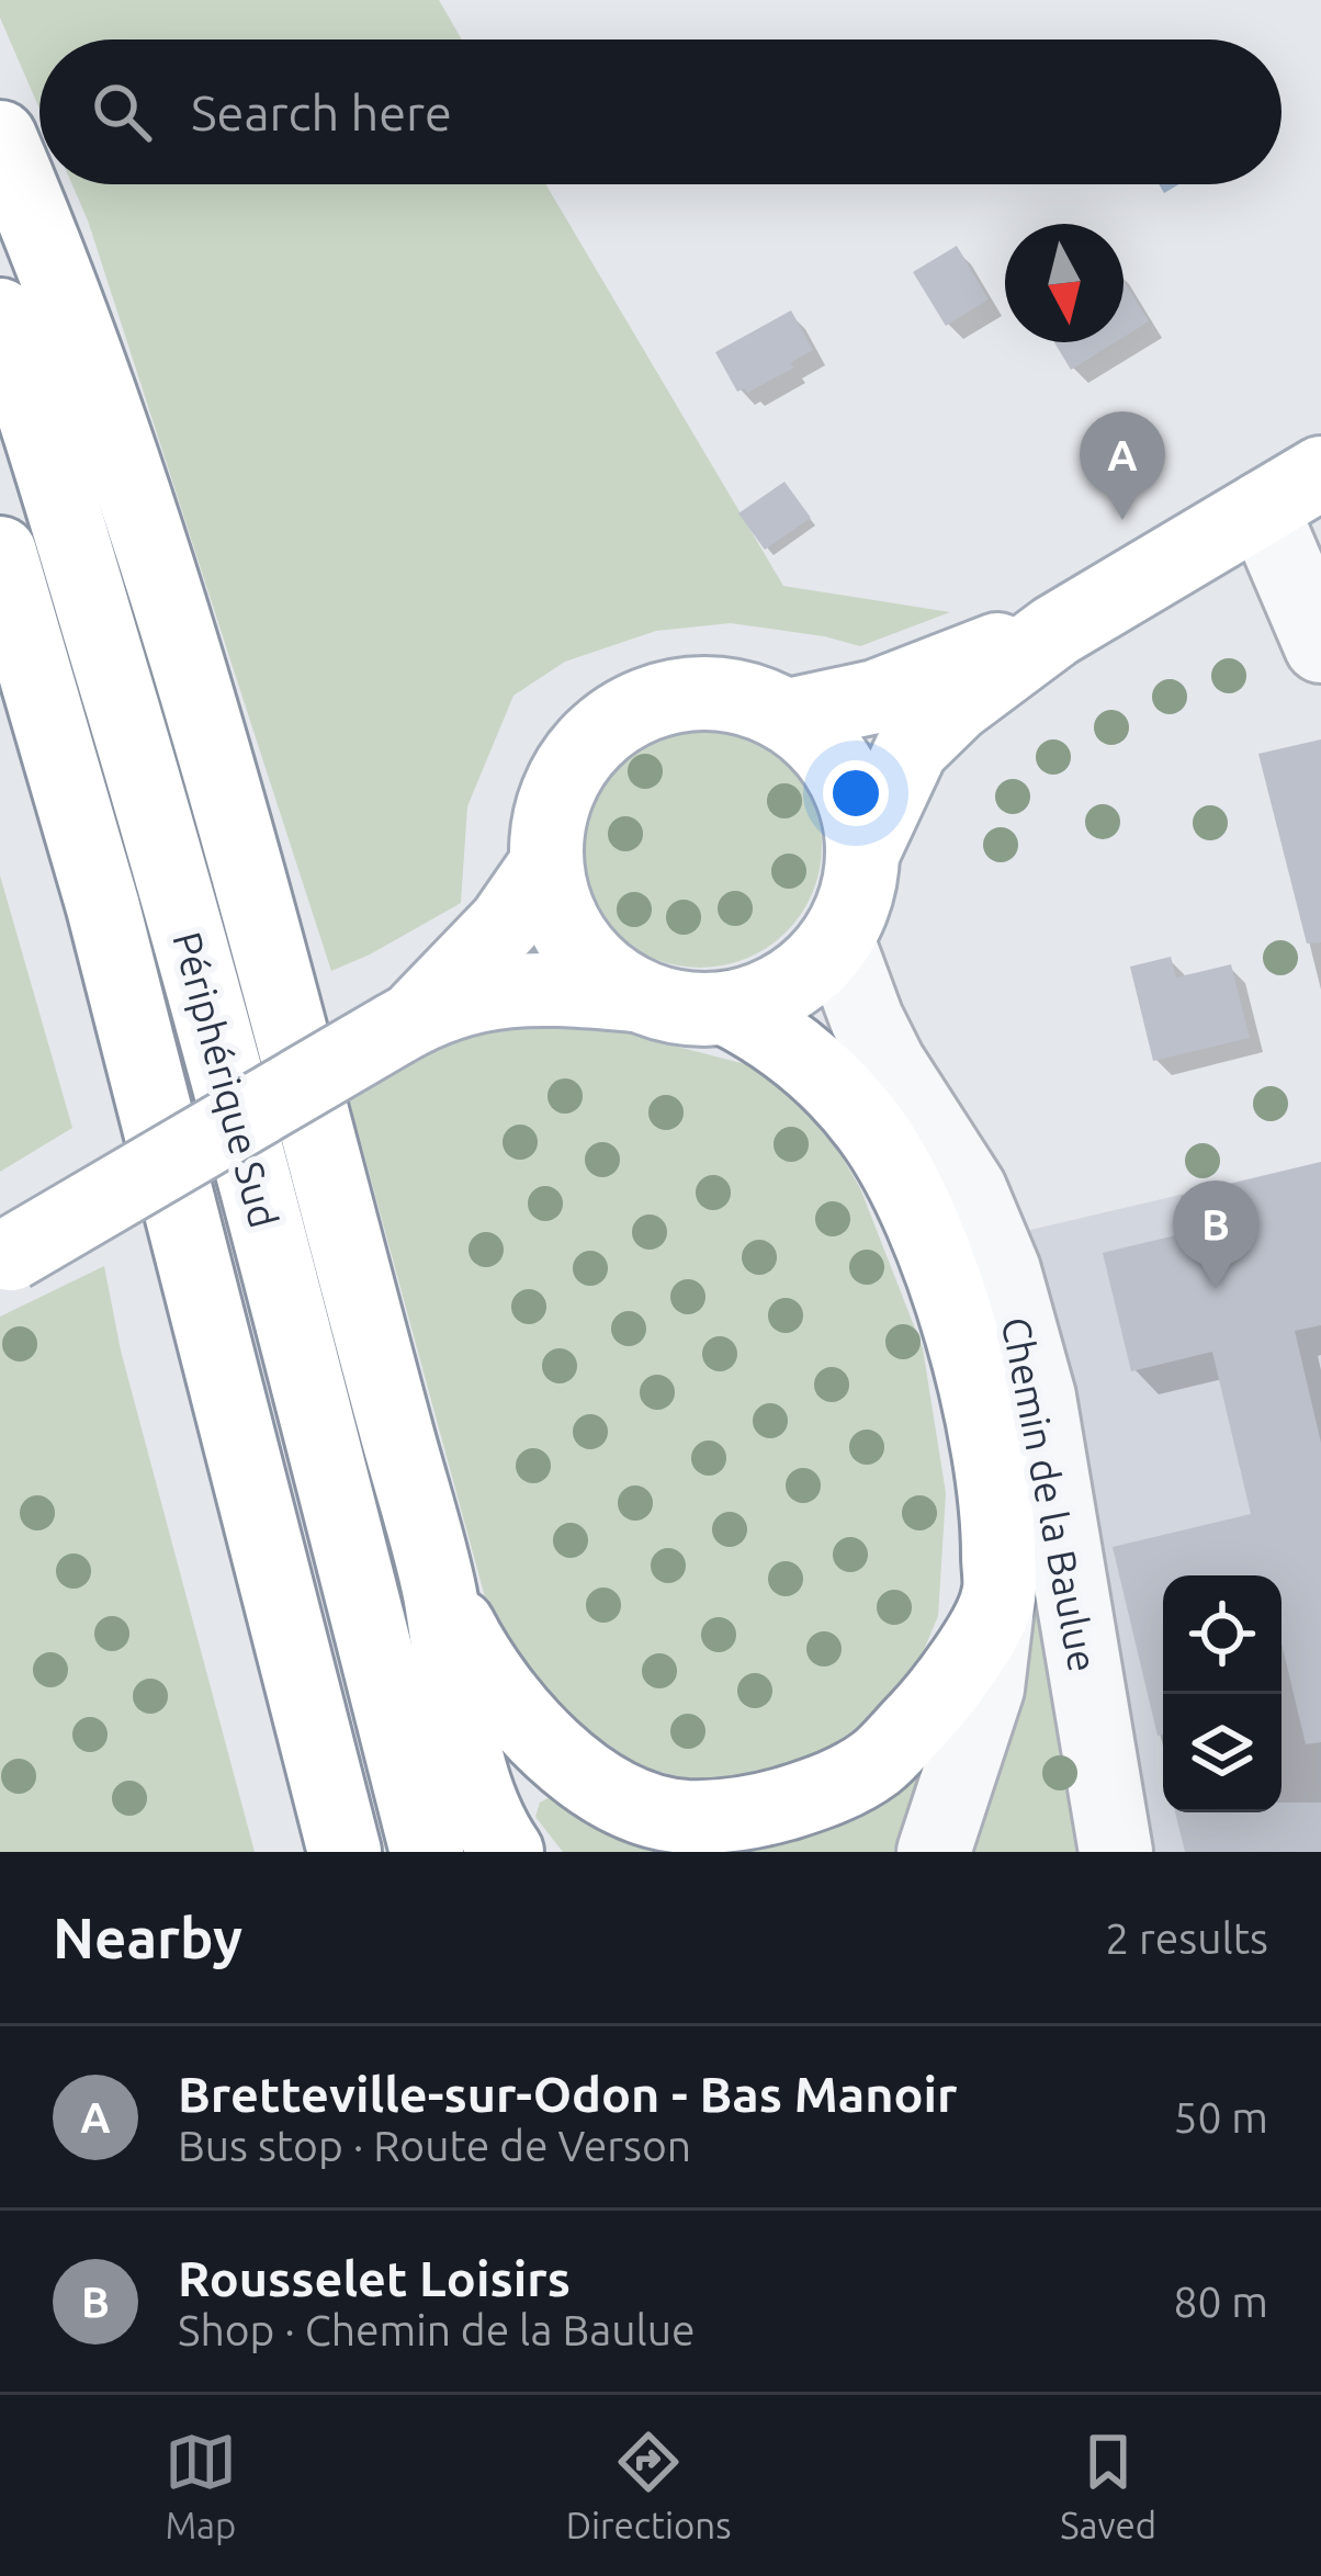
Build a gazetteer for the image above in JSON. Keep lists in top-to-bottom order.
{
  "streets": {
    "main road": ["Périphérique Sud"],
    "street": ["Chemin de la Baulue"]
  },
  "north": "bottom",
  "page": {
    "search": "Search here",
    "pins": ["A", "B"],
    "heading": ["Nearby", "2 results"],
    "list": [
      {
        "mark": "A",
        "name": "Bretteville-sur-Odon - Bas Manoir",
        "note": "Bus stop · Route de Verson",
        "value": "50 m"
      },
      {
        "mark": "B",
        "name": "Rousselet Loisirs",
        "note": "Shop · Chemin de la Baulue",
        "value": "80 m"
      }
    ],
    "nav": ["Map", "Directions", "Saved"]
  }
}
